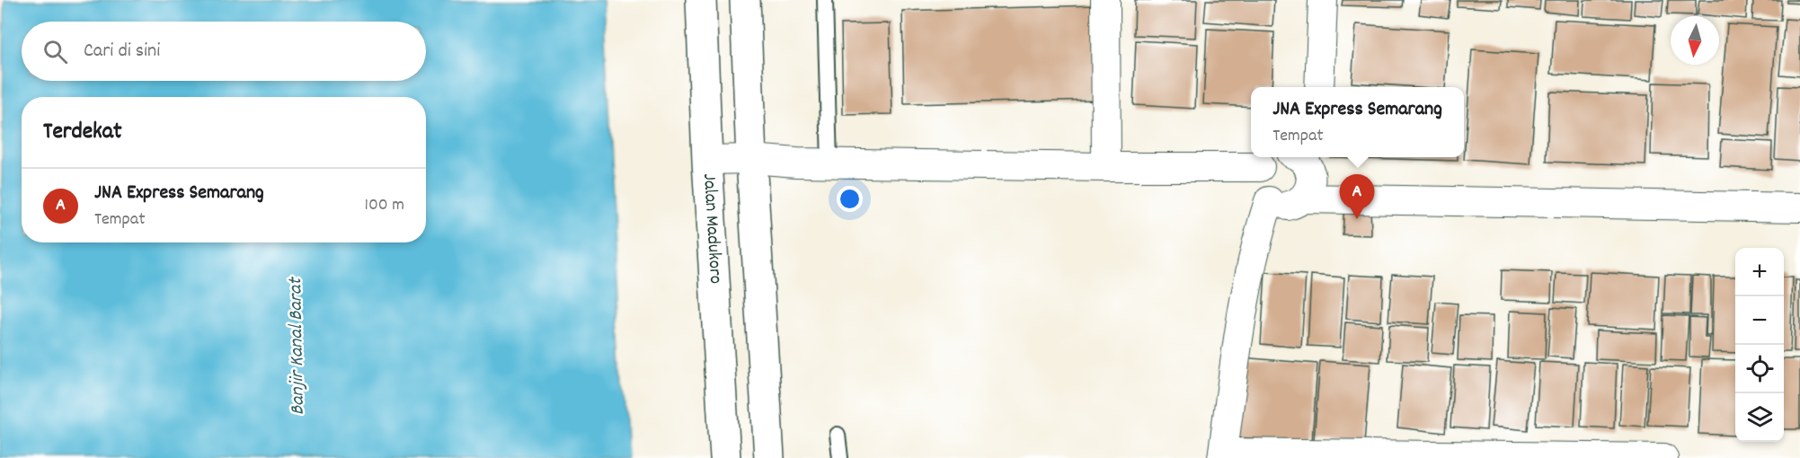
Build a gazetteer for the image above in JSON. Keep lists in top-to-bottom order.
{
  "streets": {
    "street": ["Jalan Madukoro"]
  },
  "water": ["Banjir Kanal Barat"],
  "north": "bottom",
  "page": {
    "search": "Cari di sini",
    "popup": ["JNA Express Semarang", "Tempat"],
    "heading": "Terdekat",
    "list": [
      {
        "mark": "A",
        "name": "JNA Express Semarang",
        "note": "Tempat",
        "value": "100 m"
      }
    ],
    "pins": "A",
    "map_buttons": ["+", "−"]
  }
}
